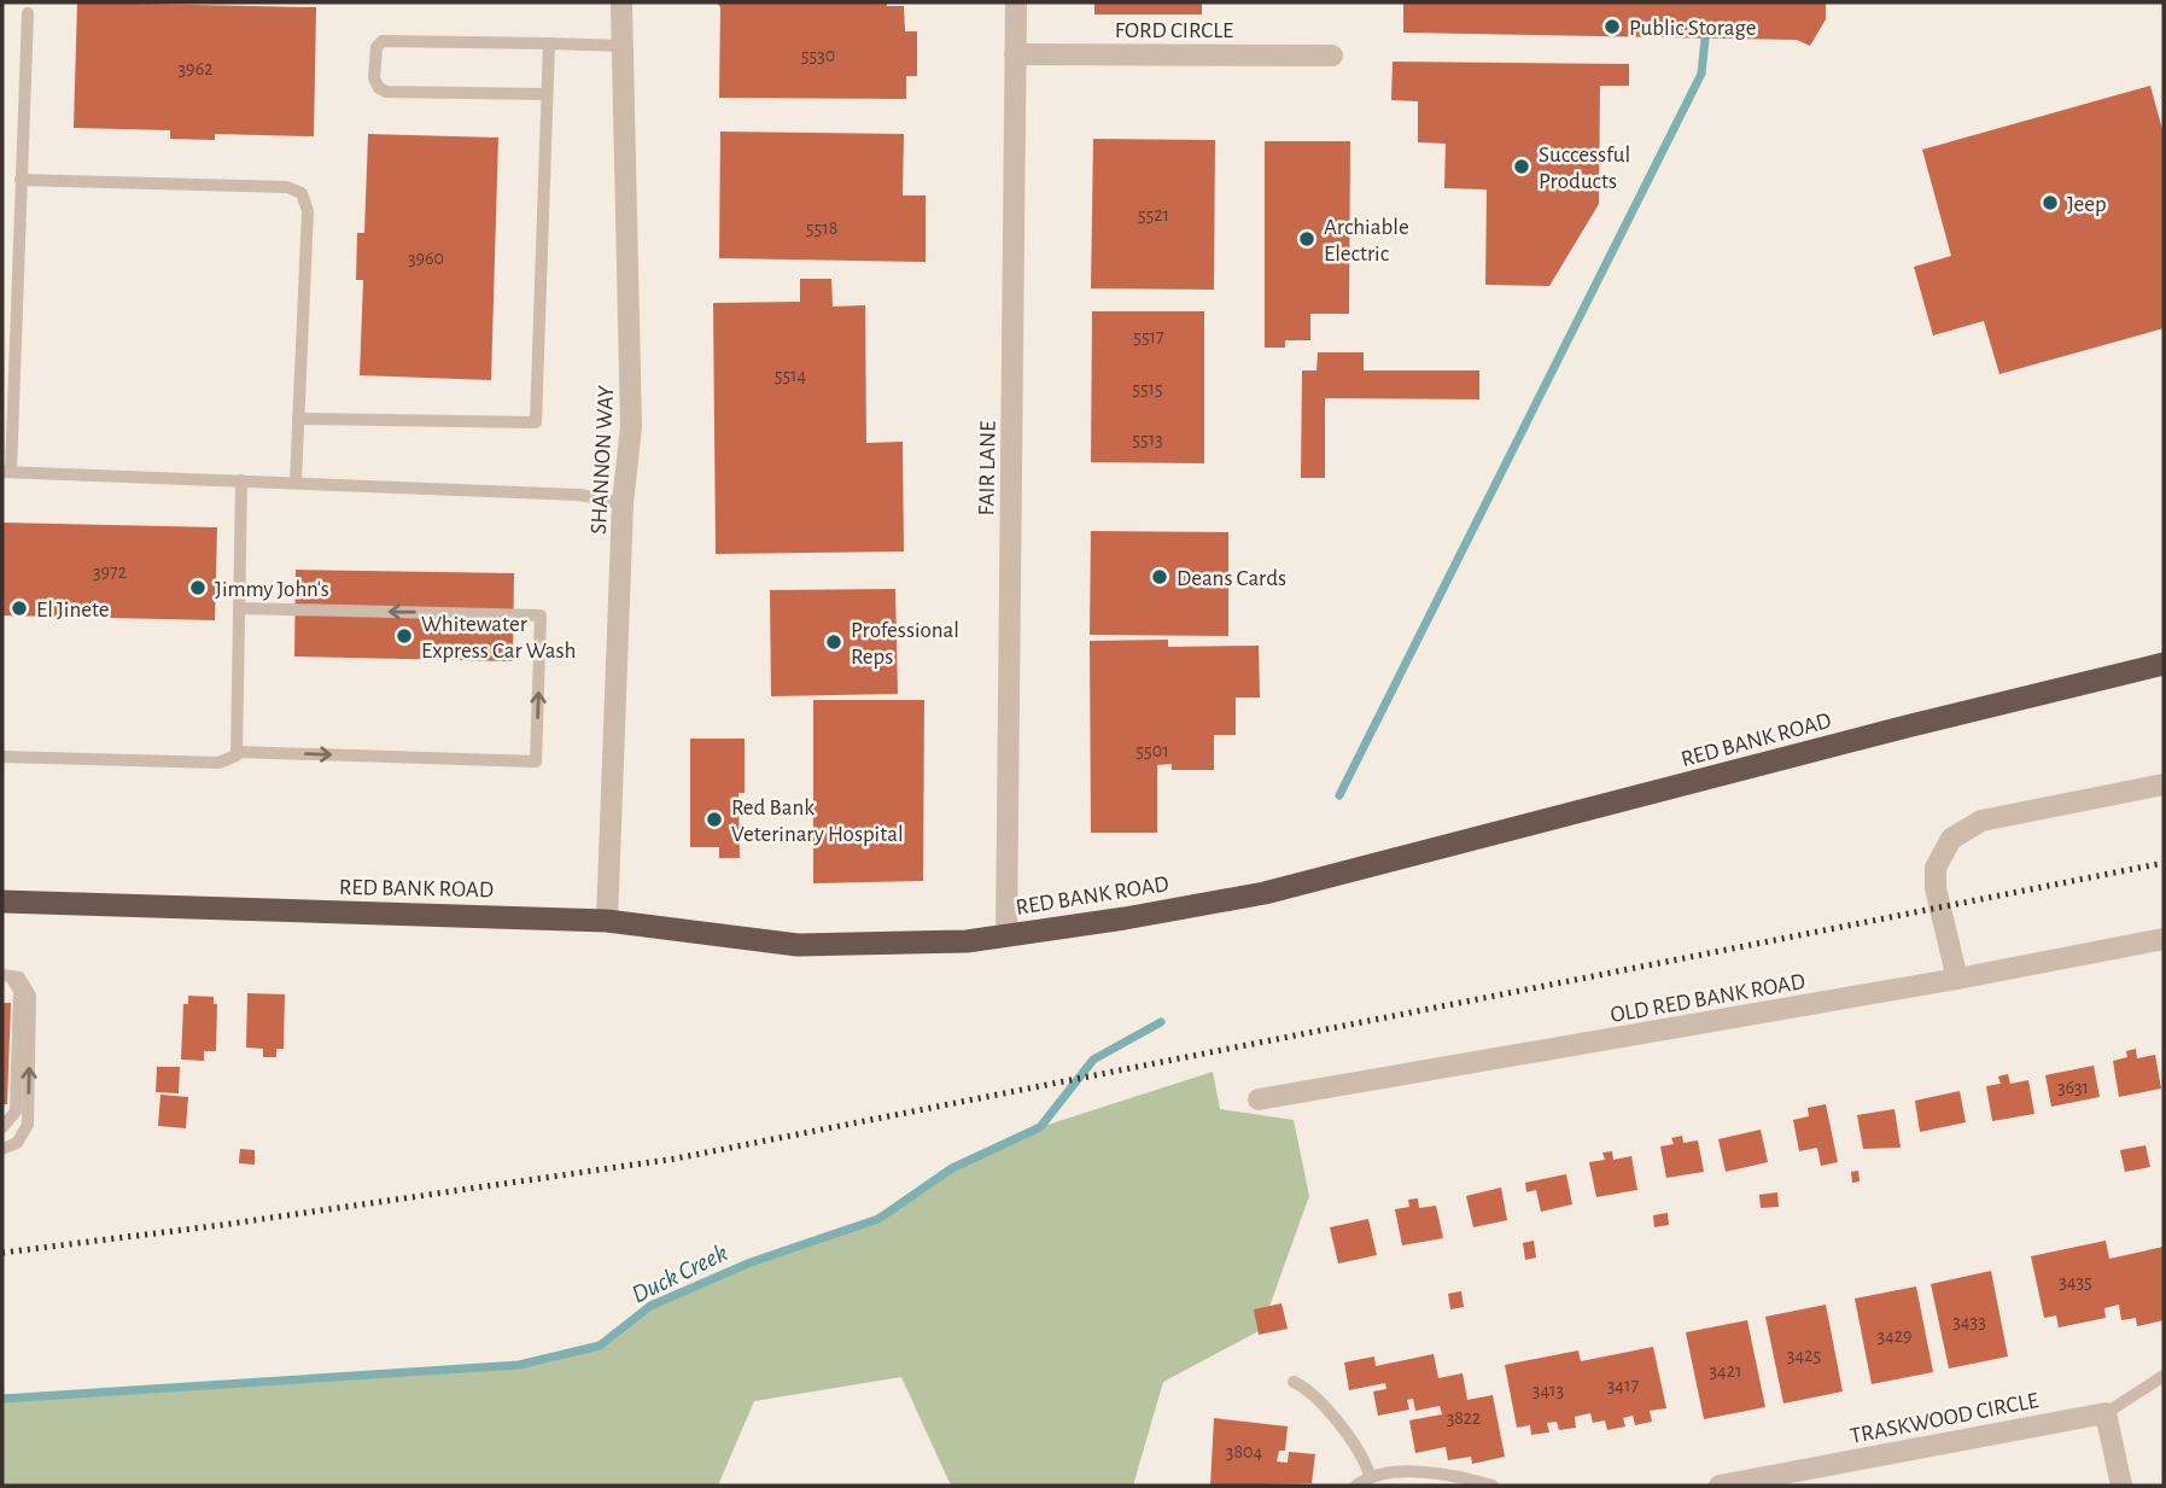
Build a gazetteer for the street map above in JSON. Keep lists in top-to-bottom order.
{
  "streets": {
    "highway": ["RED BANK ROAD"],
    "street": [
      "FORD CIRCLE",
      "SHANNON WAY",
      "FAIR LANE",
      "OLD RED BANK ROAD",
      "TRASKWOOD CIRCLE"
    ]
  },
  "crossings": [
    ["FORD CIRCLE", "FAIR LANE"],
    ["SHANNON WAY", "RED BANK ROAD"],
    ["FAIR LANE", "RED BANK ROAD"]
  ],
  "water": ["Duck Creek"],
  "places": [
    "Public Storage",
    "Successful Products",
    "Jeep",
    "Archiable Electric",
    "Deans Cards",
    "Jimmy John's",
    "El Jinete",
    "Whitewater Express Car Wash",
    "Professional Reps",
    "Red Bank Veterinary Hospital"
  ],
  "house_numbers": [
    "5530",
    "3962",
    "5521",
    "5518",
    "3960",
    "5517",
    "5514",
    "5515",
    "5513",
    "3972",
    "5501",
    "3631",
    "3435",
    "3433",
    "3429",
    "3425",
    "3421",
    "3417",
    "3413",
    "3822",
    "3804"
  ]
}
